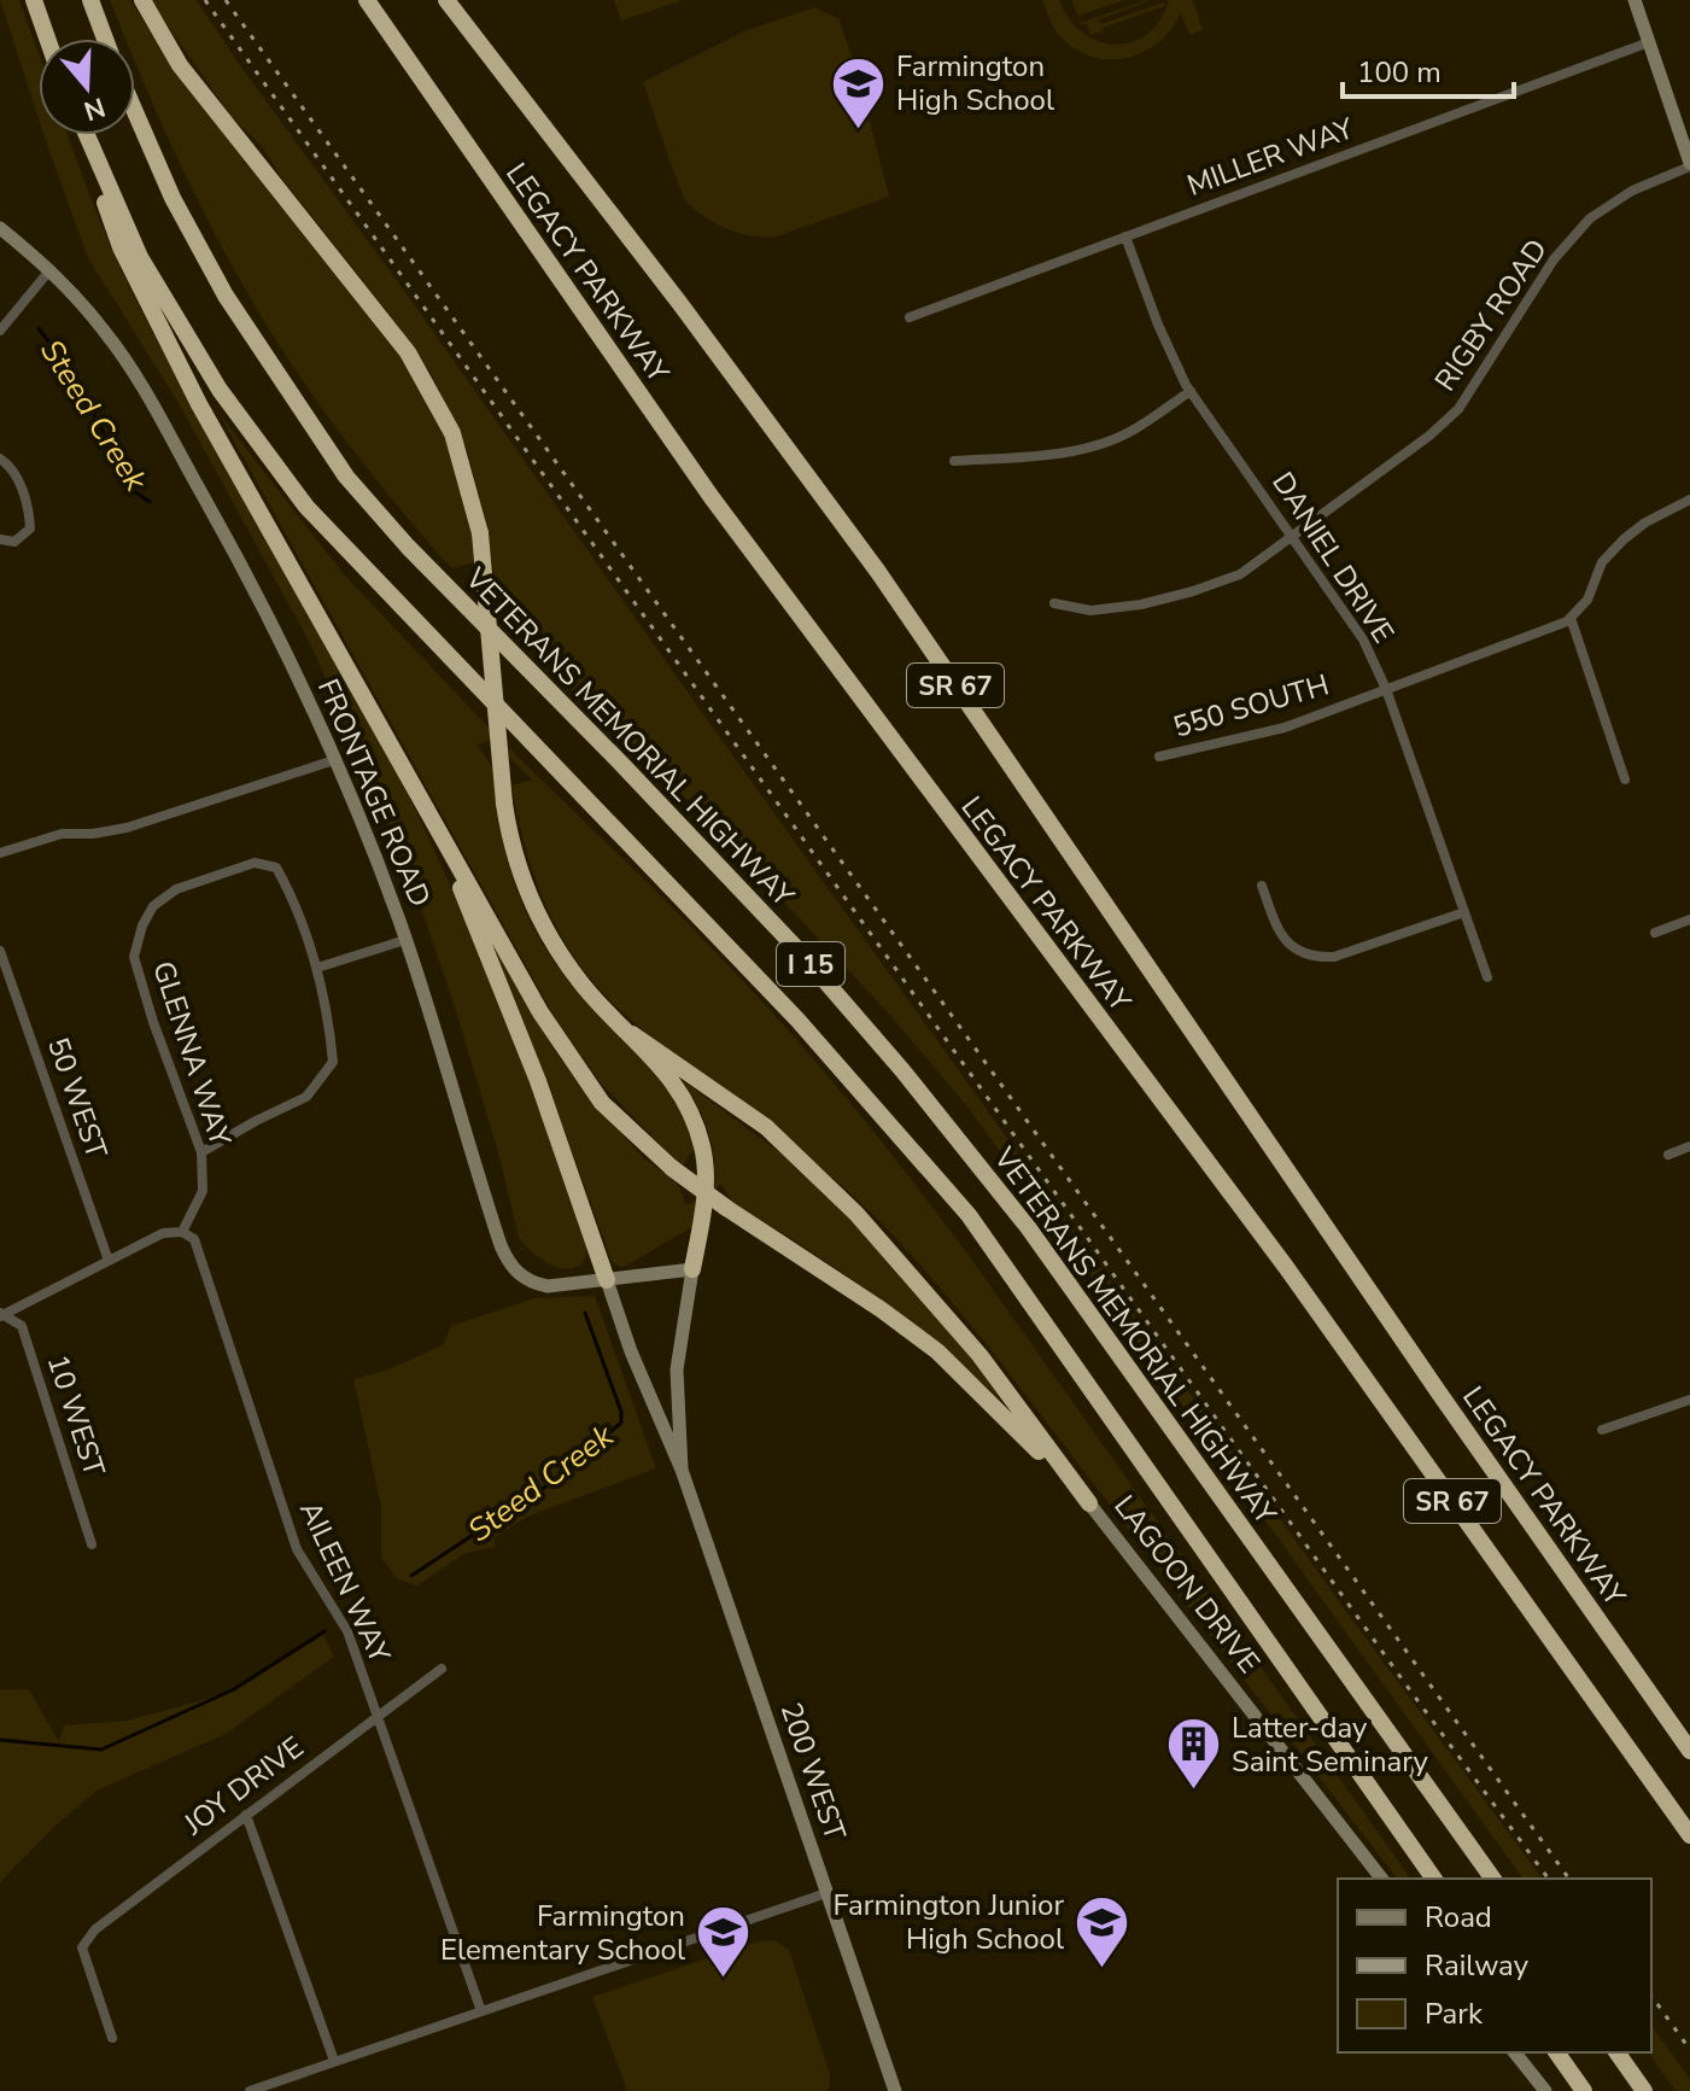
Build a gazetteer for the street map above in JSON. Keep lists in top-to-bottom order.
{
  "streets": {
    "highway": [
      "LEGACY PARKWAY",
      "SR 67",
      "VETERANS MEMORIAL HIGHWAY",
      "I 15"
    ],
    "street": [
      "MILLER WAY",
      "RIGBY ROAD",
      "DANIEL DRIVE",
      "550 SOUTH",
      "FRONTAGE ROAD",
      "GLENNA WAY",
      "50 WEST",
      "10 WEST",
      "AILEEN WAY",
      "LAGOON DRIVE",
      "200 WEST",
      "JOY DRIVE"
    ]
  },
  "crossings": [
    ["MILLER WAY", "DANIEL DRIVE"],
    ["RIGBY ROAD", "DANIEL DRIVE"],
    ["DANIEL DRIVE", "550 SOUTH"],
    ["GLENNA WAY", "AILEEN WAY"],
    ["AILEEN WAY", "JOY DRIVE"]
  ],
  "water": ["Steed Creek"],
  "places": {
    "school or university": ["Farmington High School", "Farmington Junior High School", "Farmington Elementary School"],
    "building": ["Latter-day Saint Seminary"]
  },
  "legend": ["Road", "Railway", "Park"],
  "scale_bar": "100 m",
  "north": "bottom"
}
